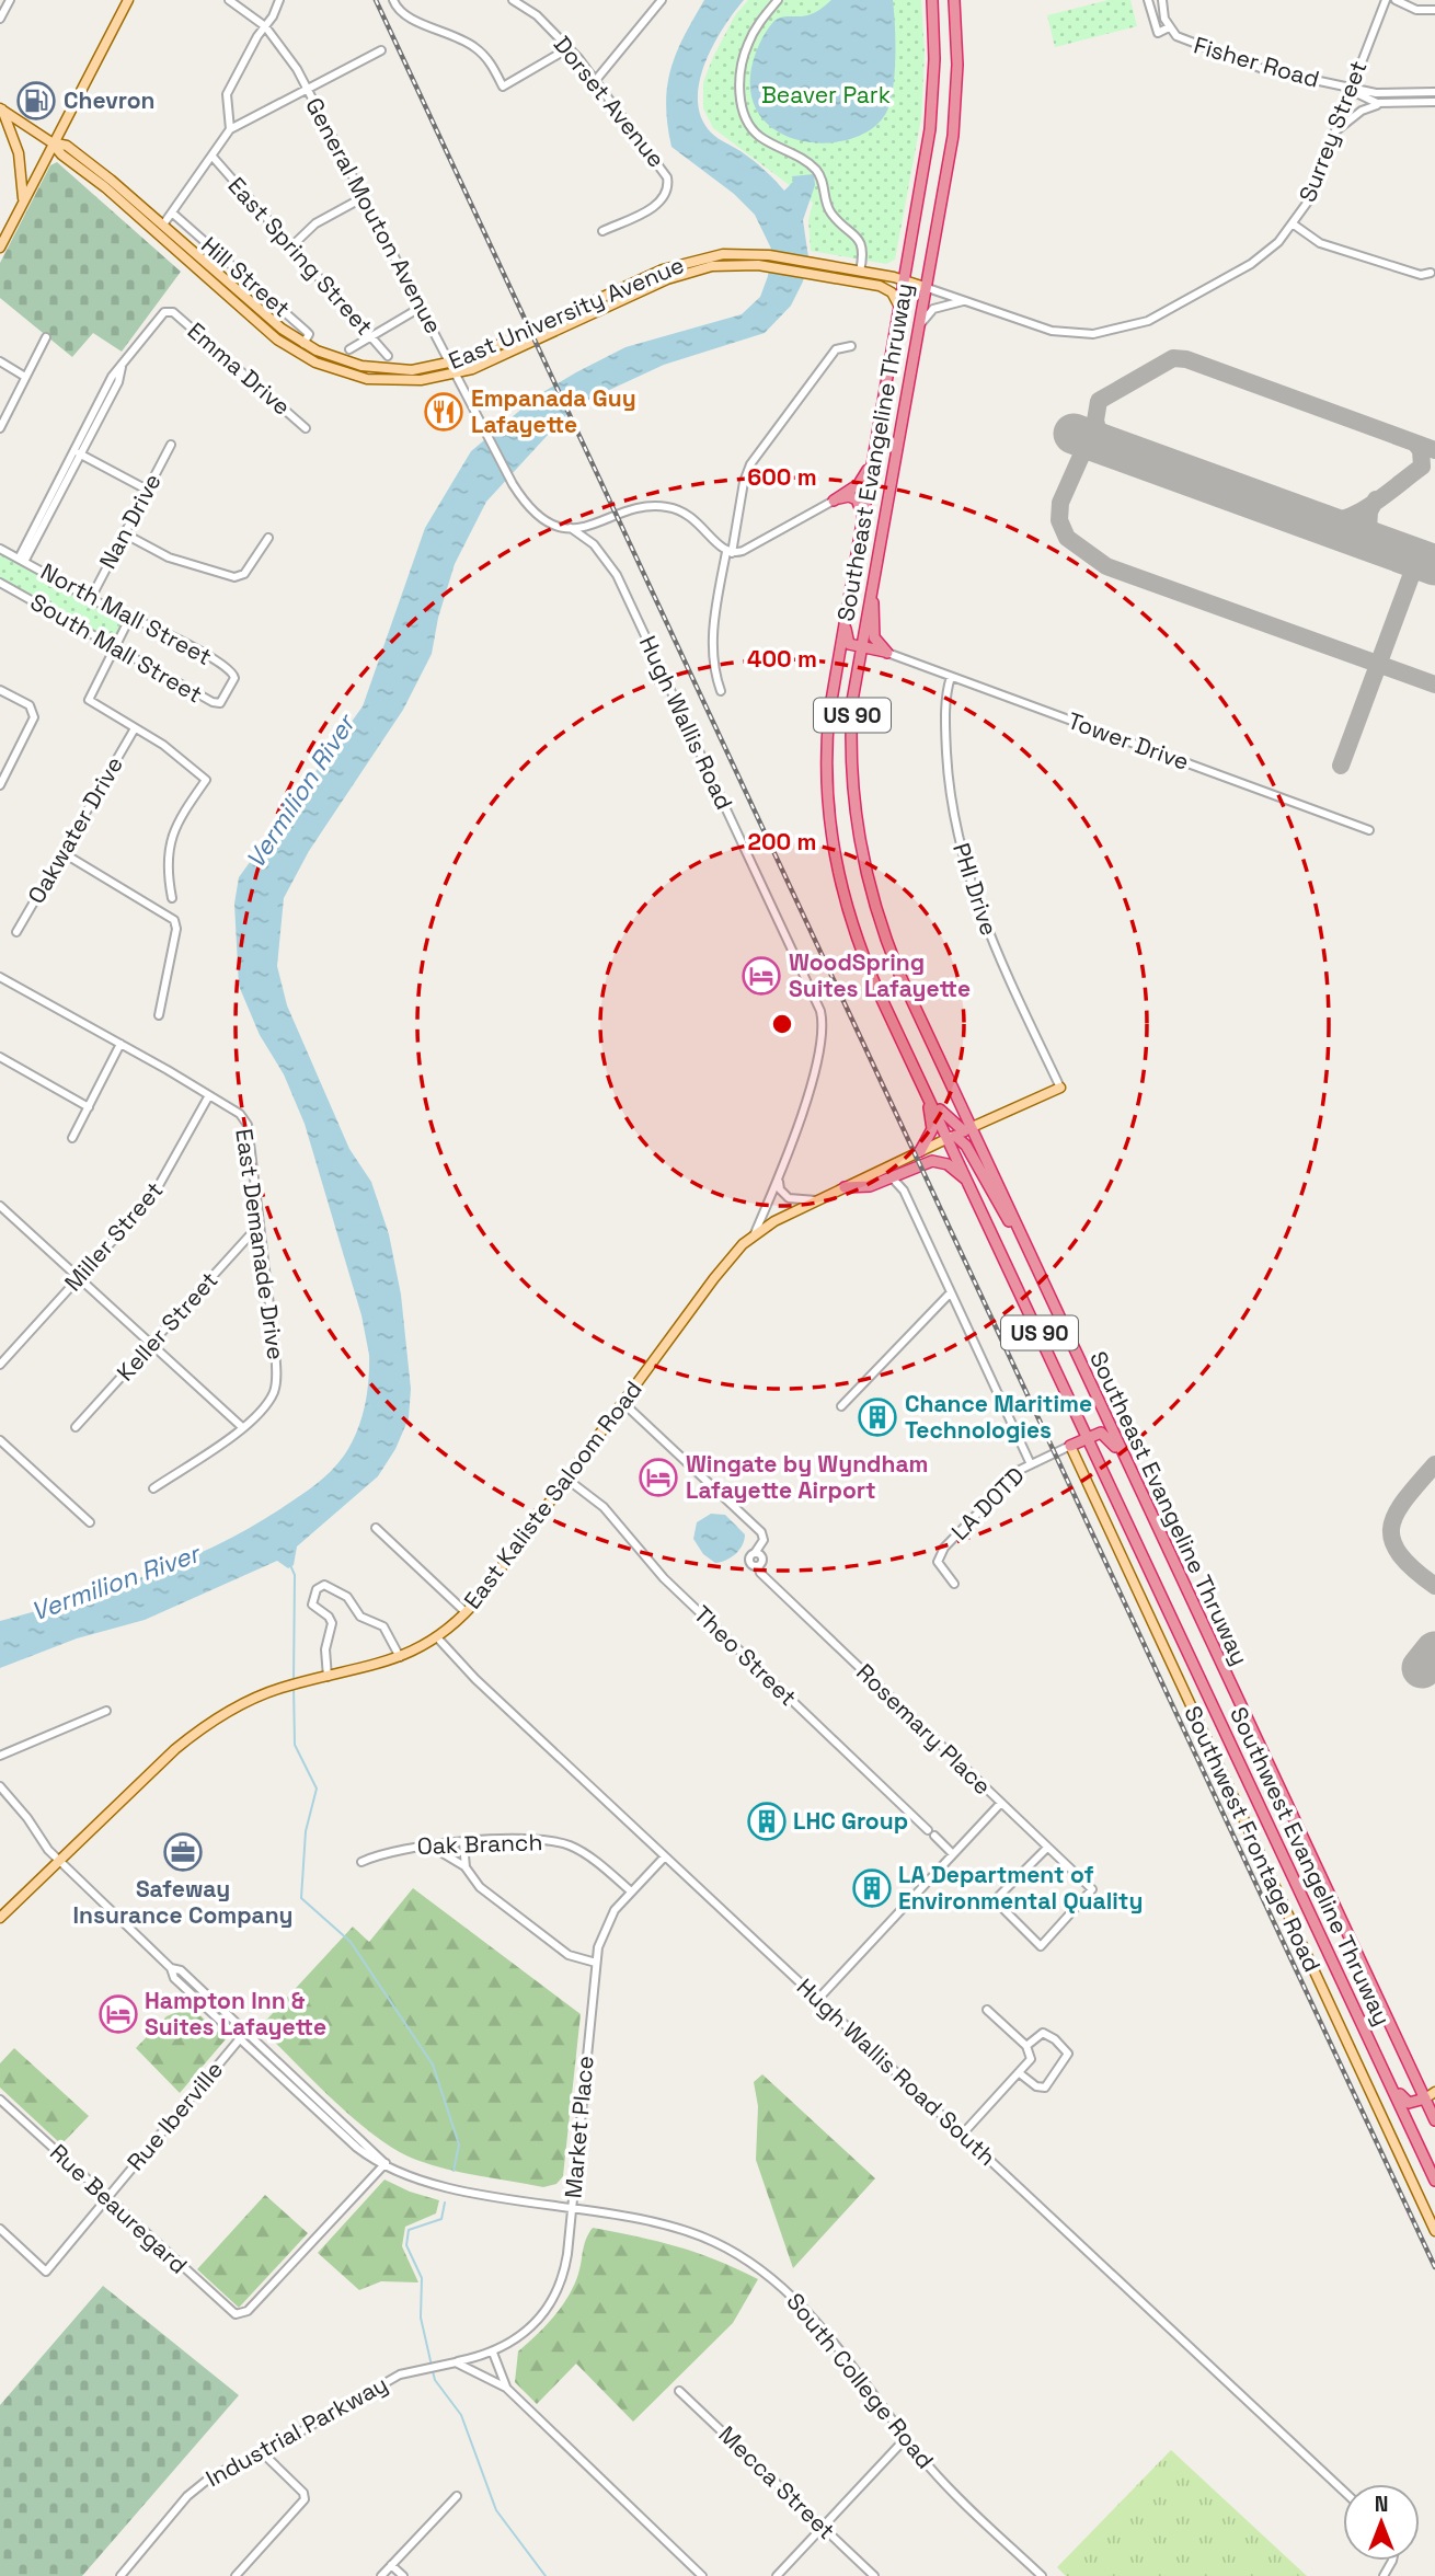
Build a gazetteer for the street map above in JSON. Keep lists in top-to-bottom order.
{
  "streets": {
    "highway": ["Southeast Evangeline Thruway", "US 90", "Southwest Evangeline Thruway"],
    "main road": ["East University Avenue", "East Kaliste Saloom Road", "Southwest Frontage Road"],
    "street": [
      "Fisher Road",
      "Dorset Avenue",
      "Surrey Street",
      "General Mouton Avenue",
      "East Spring Street",
      "Hill Street",
      "Emma Drive",
      "Nan Drive",
      "North Mall Street",
      "South Mall Street",
      "Hugh Wallis Road",
      "Tower Drive",
      "Oakwater Drive",
      "PHI Drive",
      "Miller Street",
      "East Demanade Drive",
      "Keller Street",
      "LA DOTD",
      "Theo Street",
      "Rosemary Place",
      "Oak Branch",
      "Hugh Wallis Road South",
      "Rue Iberville",
      "Market Place",
      "Rue Beauregard",
      "South College Road",
      "Industrial Parkway",
      "Mecca Street"
    ]
  },
  "crossings": [
    ["Fisher Road", "Surrey Street"],
    ["Surrey Street", "East University Avenue"],
    ["Surrey Street", "Southeast Evangeline Thruway"],
    ["General Mouton Avenue", "East University Avenue"],
    ["General Mouton Avenue", "Hugh Wallis Road"],
    ["Hill Street", "East University Avenue"],
    ["East University Avenue", "Southeast Evangeline Thruway"],
    ["East University Avenue", "US 90"],
    ["Southeast Evangeline Thruway", "US 90"],
    ["Southeast Evangeline Thruway", "East Kaliste Saloom Road"],
    ["Southeast Evangeline Thruway", "Southwest Evangeline Thruway"],
    ["Nan Drive", "North Mall Street"],
    ["North Mall Street", "South Mall Street"],
    ["Hugh Wallis Road", "East Kaliste Saloom Road"],
    ["Tower Drive", "PHI Drive"],
    ["PHI Drive", "East Kaliste Saloom Road"],
    ["Miller Street", "East Demanade Drive"],
    ["East Demanade Drive", "Keller Street"],
    ["East Kaliste Saloom Road", "Theo Street"],
    ["East Kaliste Saloom Road", "Rosemary Place"],
    ["East Kaliste Saloom Road", "Southwest Evangeline Thruway"],
    ["East Kaliste Saloom Road", "Hugh Wallis Road South"],
    ["East Kaliste Saloom Road", "South College Road"],
    ["Oak Branch", "Market Place"],
    ["Hugh Wallis Road South", "Market Place"],
    ["Rue Iberville", "Rue Beauregard"],
    ["Rue Iberville", "South College Road"],
    ["Market Place", "South College Road"],
    ["Market Place", "Industrial Parkway"],
    ["Rue Beauregard", "South College Road"]
  ],
  "water": ["Vermilion River"],
  "parks": ["Beaver Park"],
  "places": {
    "fuel station": ["Chevron"],
    "restaurant": ["Empanada Guy Lafayette"],
    "hotel": ["WoodSpring Suites Lafayette", "Wingate by Wyndham Lafayette Airport", "Hampton Inn & Suites Lafayette"],
    "building": ["Chance Maritime Technologies", "LHC Group", "LA Department of Environmental Quality"],
    "office": ["Safeway Insurance Company"]
  },
  "north": "top",
  "rings": ["600 m", "400 m", "200 m"]
}
